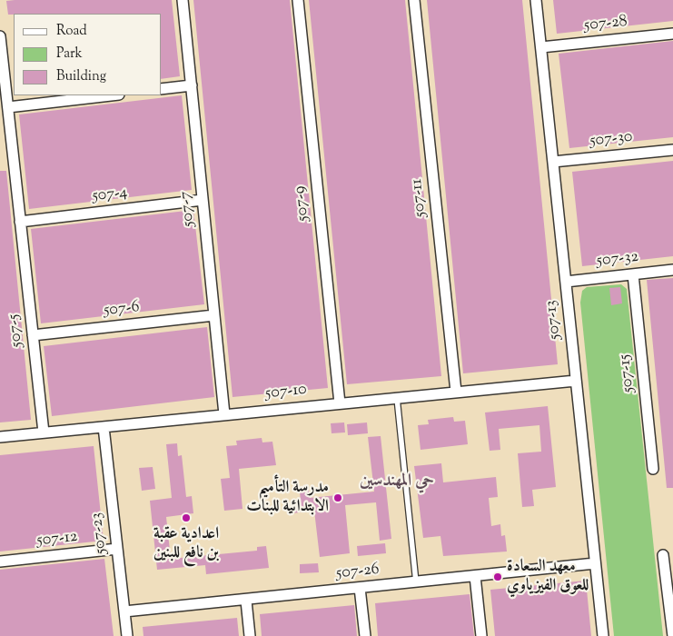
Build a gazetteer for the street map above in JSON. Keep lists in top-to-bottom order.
{
  "streets": {
    "street": [
      "507-28",
      "507-30",
      "507-4",
      "507-11",
      "507-9",
      "507-7",
      "507-32",
      "507-6",
      "507-13",
      "507-5",
      "507-15",
      "507-10",
      "507-23",
      "507-12",
      "507-26"
    ]
  },
  "crossings": [
    ["507-28", "507-13"],
    ["507-30", "507-13"],
    ["507-4", "507-7"],
    ["507-4", "507-5"],
    ["507-11", "507-10"],
    ["507-9", "507-10"],
    ["507-7", "507-6"],
    ["507-7", "507-10"],
    ["507-32", "507-13"],
    ["507-32", "507-15"],
    ["507-6", "507-5"],
    ["507-13", "507-10"],
    ["507-13", "507-26"],
    ["507-5", "507-10"],
    ["507-10", "507-23"],
    ["507-23", "507-12"],
    ["507-23", "507-26"]
  ],
  "districts": ["حي المهندسين"],
  "places": ["مدرسة التأميم الابتدائية للبنات", "اعدادية عقبة بن نافع للبنين", "معهد السعادة للعوق الفيزياوي"],
  "legend": ["Road", "Park", "Building"]
}
